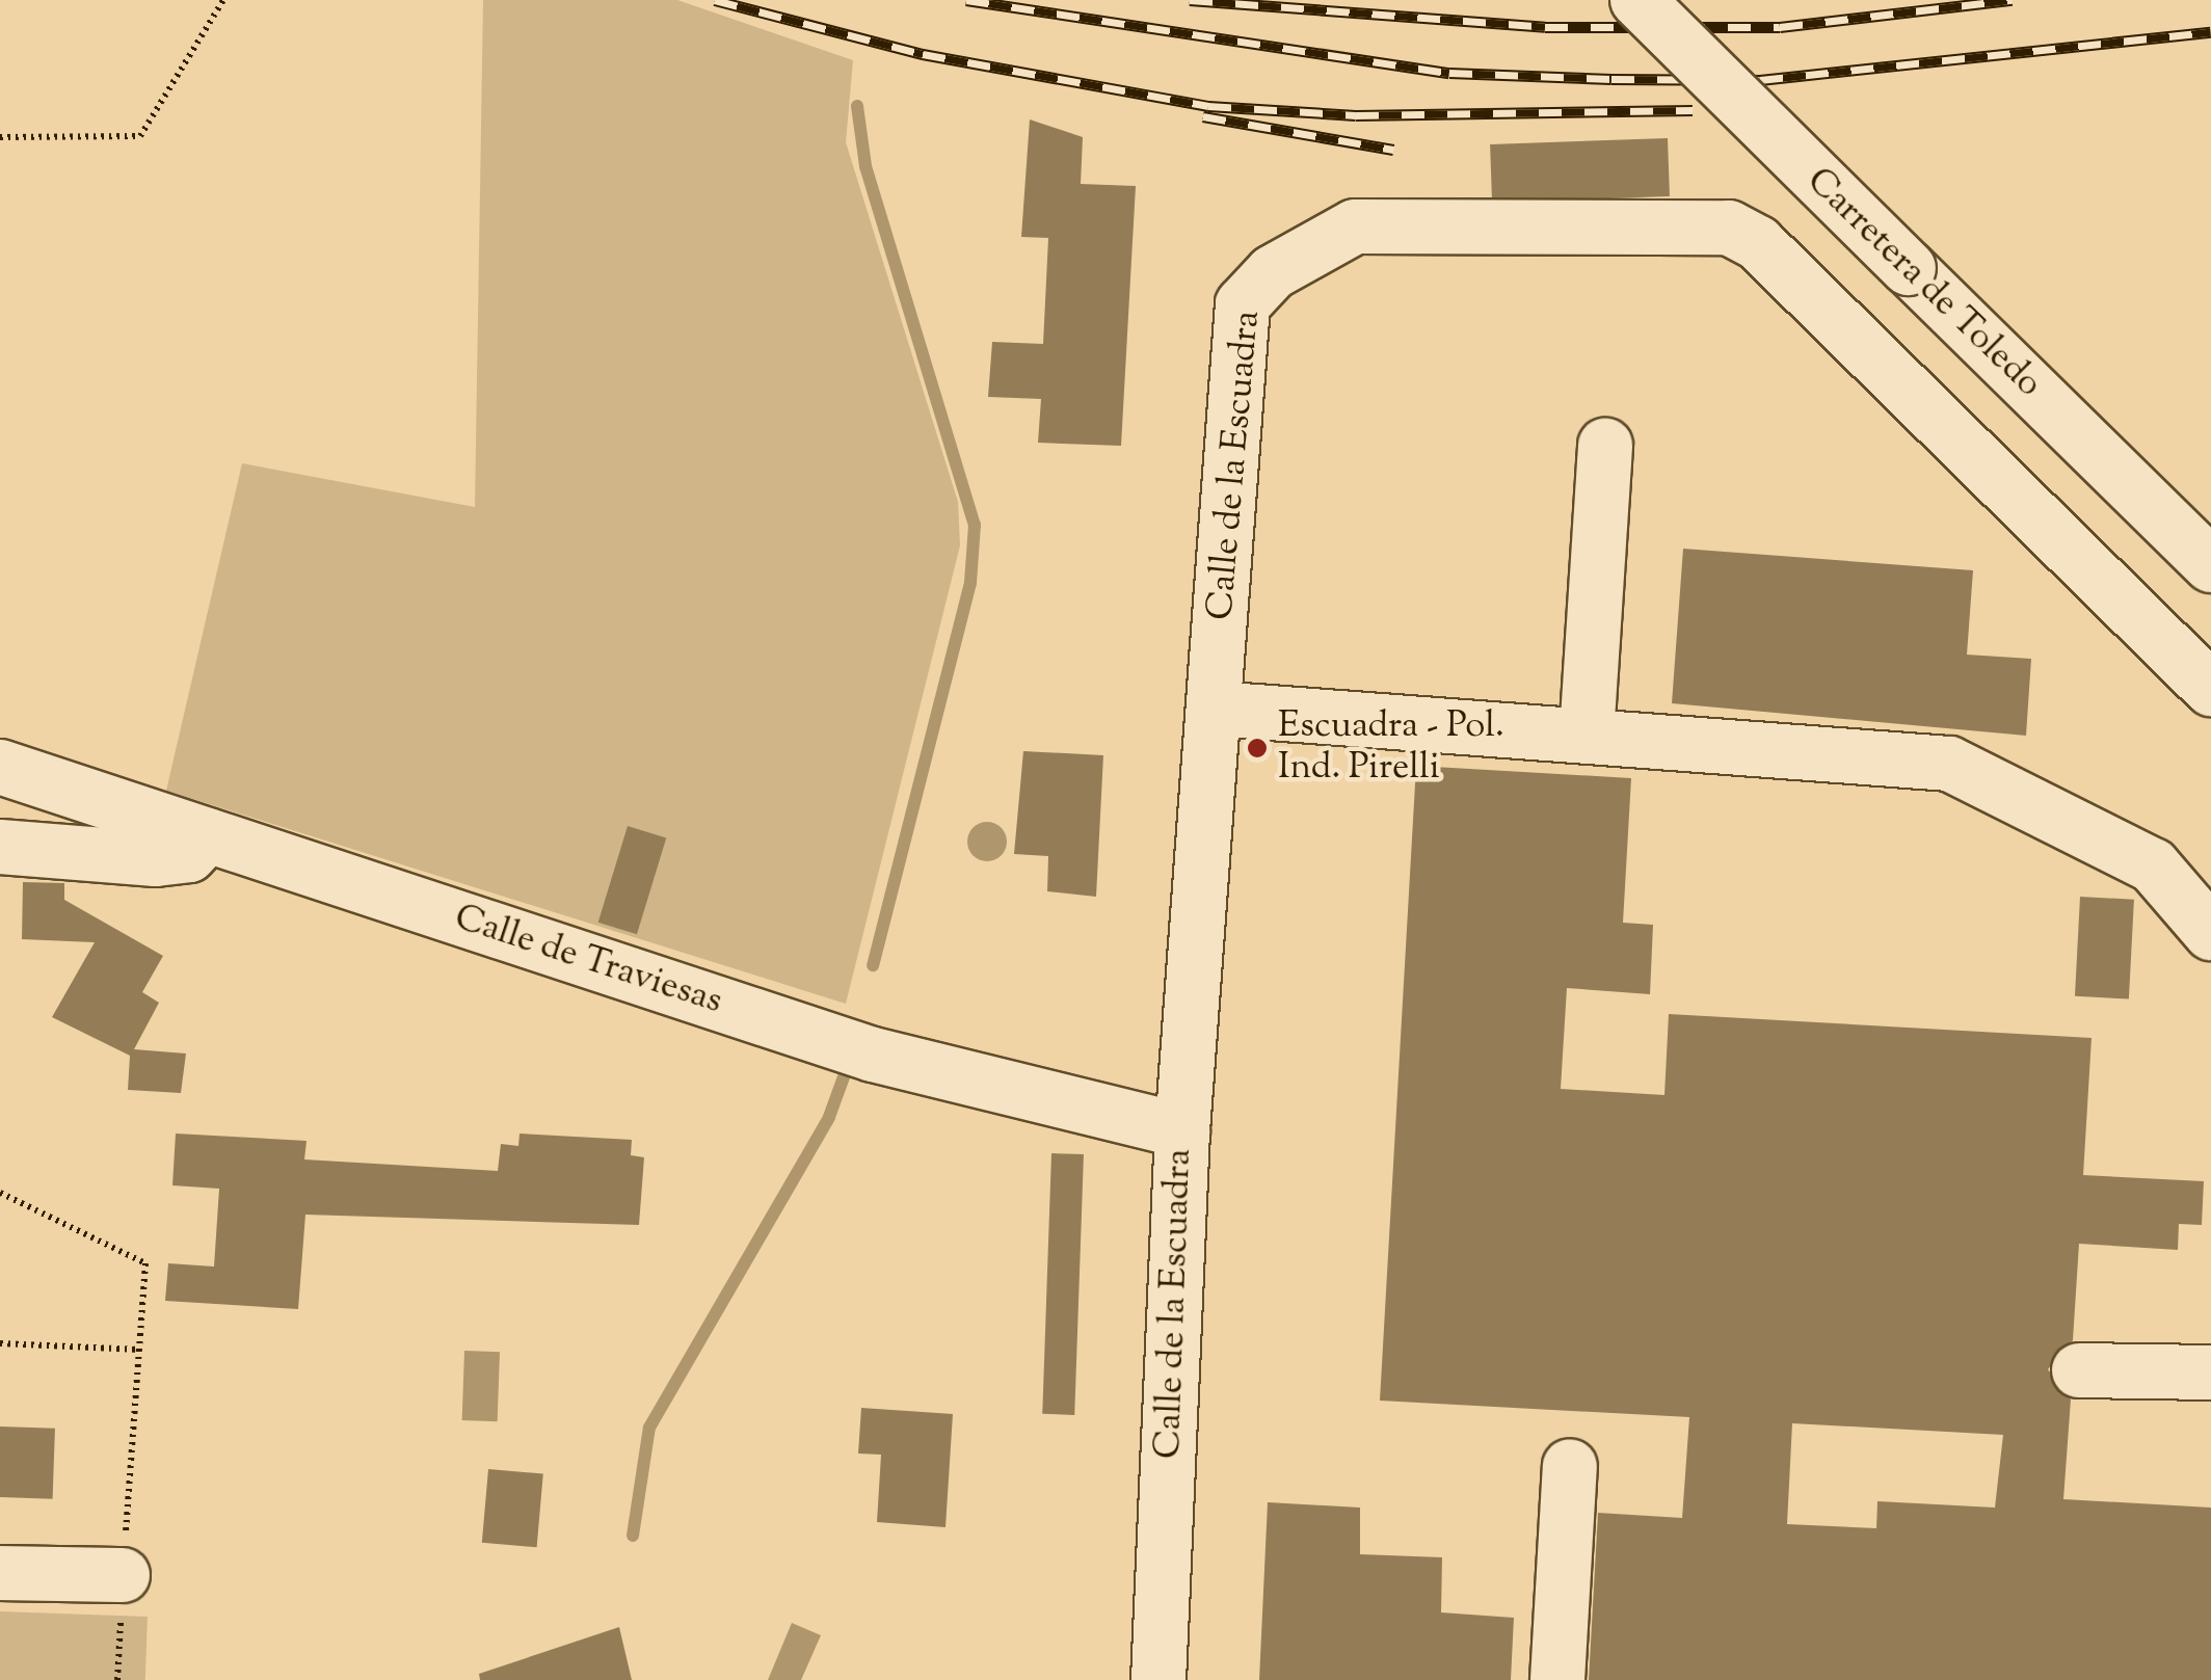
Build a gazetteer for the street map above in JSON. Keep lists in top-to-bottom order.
{
  "streets": {
    "street": ["Carretera de Toledo", "Calle de la Escuadra", "Calle de Traviesas"]
  },
  "crossings": [
    ["Calle de la Escuadra", "Calle de Traviesas"]
  ],
  "places": ["Escuadra - Pol. Ind. Pirelli"]
}
